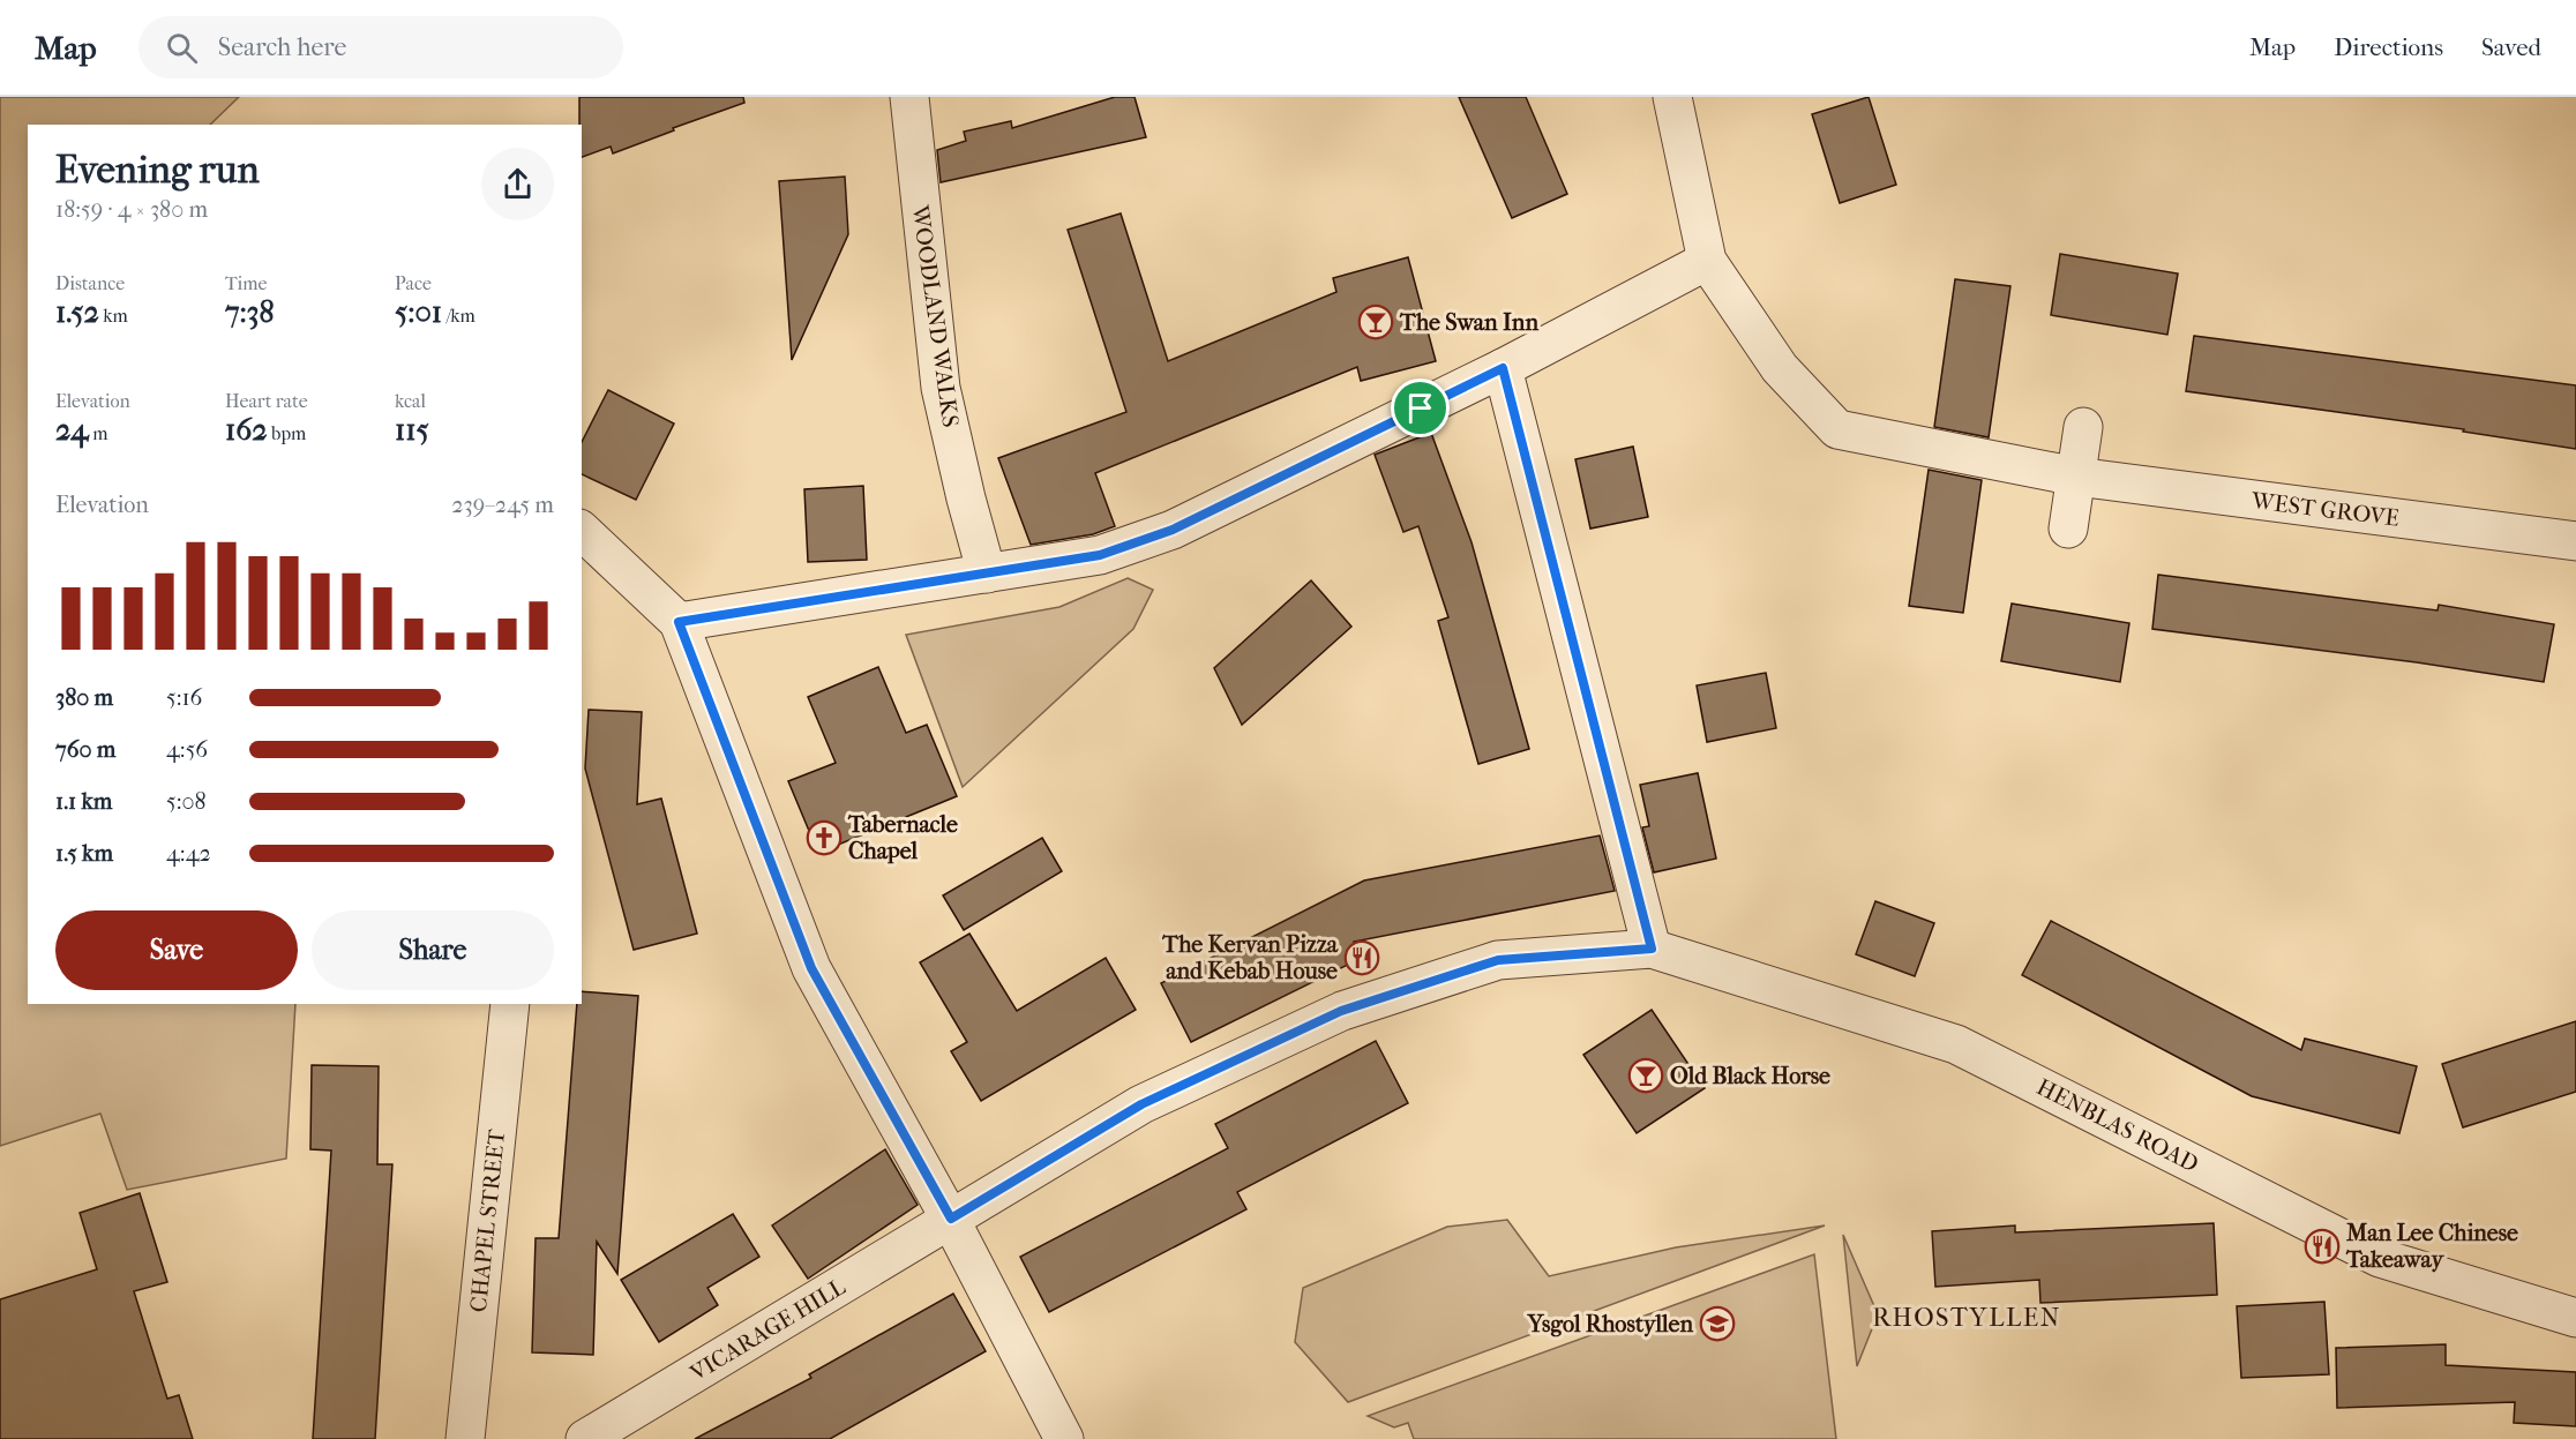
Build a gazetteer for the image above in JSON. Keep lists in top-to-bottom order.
{
  "streets": {
    "street": [
      "WOODLAND WALKS",
      "WEST GROVE",
      "HENBLAS ROAD",
      "CHAPEL STREET",
      "VICARAGE HILL"
    ]
  },
  "crossings": [
    ["HENBLAS ROAD", "VICARAGE HILL"]
  ],
  "districts": ["RHOSTYLLEN"],
  "places": {
    "bar": ["The Swan Inn", "Old Black Horse"],
    "church": ["Tabernacle Chapel"],
    "restaurant": ["The Kervan Pizza and Kebab House", "Man Lee Chinese Takeaway"],
    "school or university": ["Ysgol Rhostyllen"]
  },
  "page": {
    "header": "Map",
    "search": "Search here",
    "nav": ["Map", "Directions", "Saved"],
    "heading": ["Evening run", "18:59 · 4 × 380 m"],
    "stats": [
      ["Distance", "1.52 km"],
      ["Time", "7:38"],
      ["Pace", "5:01 /km"],
      ["Elevation", "24 m"],
      ["Heart rate", "162 bpm"],
      ["kcal", "115"]
    ],
    "chart": ["Elevation", "239–245 m"],
    "list": [
      {
        "name": "380 m",
        "note": "5:16"
      },
      {
        "name": "760 m",
        "note": "4:56"
      },
      {
        "name": "1.1 km",
        "note": "5:08"
      },
      {
        "name": "1.5 km",
        "note": "4:42"
      }
    ],
    "buttons": ["Save", "Share"]
  }
}
